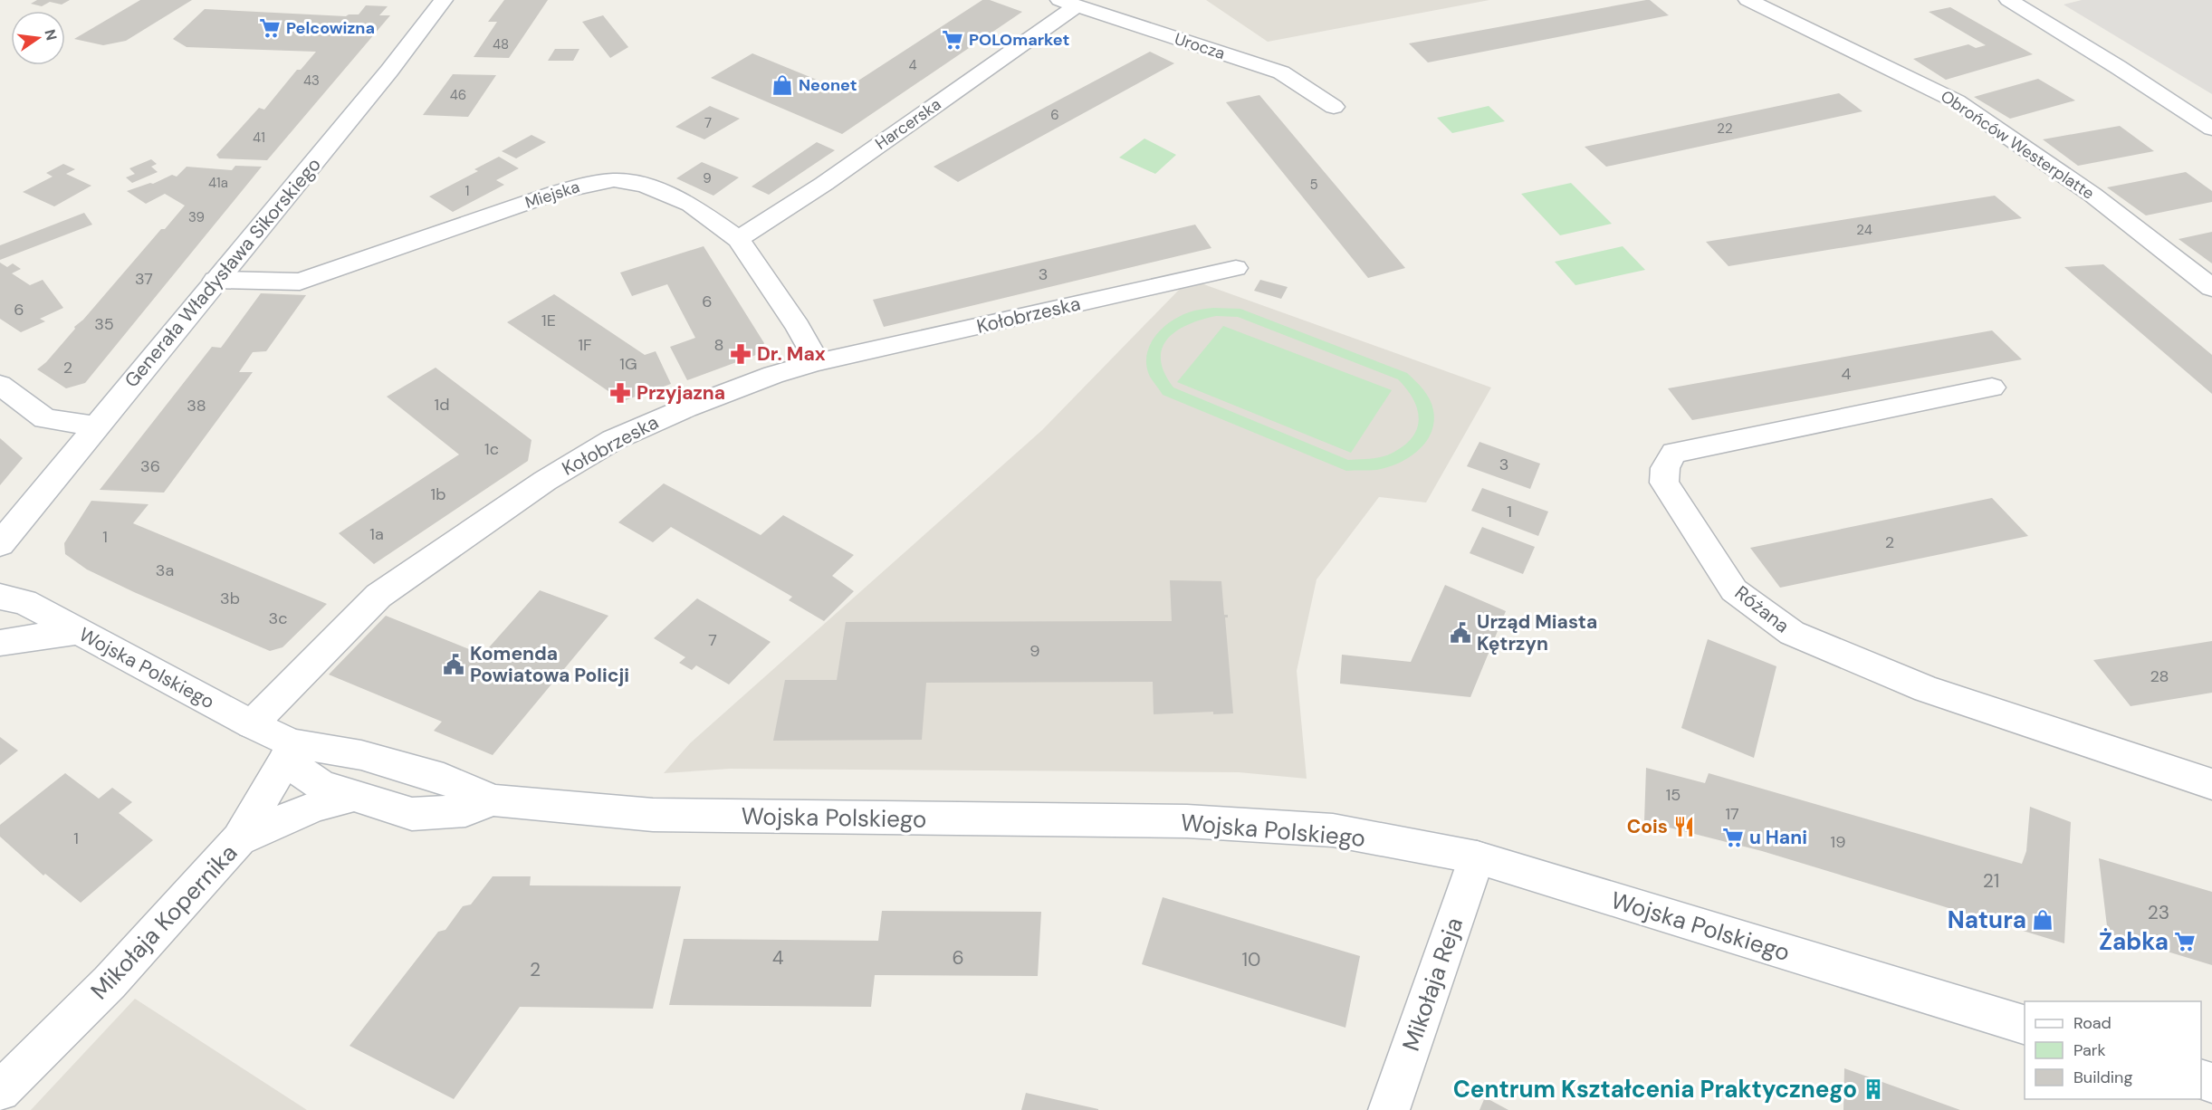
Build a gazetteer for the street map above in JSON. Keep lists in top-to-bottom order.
{
  "streets": {
    "street": [
      "Urocza",
      "Harcerska",
      "Obrońców Westerplatte",
      "Miejska",
      "Generała Władysława Sikorskiego",
      "Kołobrzeska",
      "Różana",
      "Wojska Polskiego",
      "Mikołaja Kopernika",
      "Mikołaja Reja"
    ]
  },
  "crossings": [
    ["Urocza", "Harcerska"],
    ["Harcerska", "Miejska"],
    ["Miejska", "Generała Władysława Sikorskiego"],
    ["Miejska", "Kołobrzeska"],
    ["Kołobrzeska", "Wojska Polskiego"],
    ["Wojska Polskiego", "Mikołaja Kopernika"],
    ["Wojska Polskiego", "Mikołaja Reja"]
  ],
  "places": {
    "supermarket": [
      "Pelcowizna",
      "POLOmarket",
      "u Hani",
      "Żabka"
    ],
    "shop": ["Neonet", "Natura"],
    "pharmacy": ["Dr. Max", "Przyjazna"],
    "public building": ["Urząd Miasta Kętrzyn", "Komenda Powiatowa Policji"],
    "restaurant": ["Cois"],
    "building": ["Centrum Kształcenia Praktycznego"]
  },
  "house_numbers": [
    "48",
    "4",
    "43",
    "46",
    "6",
    "7",
    "22",
    "41",
    "9",
    "41a",
    "5",
    "1",
    "39",
    "24",
    "3",
    "37",
    "6",
    "6",
    "1E",
    "35",
    "1F",
    "8",
    "1G",
    "2",
    "4",
    "1d",
    "38",
    "1c",
    "3",
    "36",
    "1b",
    "1",
    "1a",
    "1",
    "2",
    "3a",
    "3b",
    "3c",
    "7",
    "9",
    "28",
    "15",
    "17",
    "1",
    "19",
    "21",
    "23",
    "4",
    "6",
    "10",
    "2"
  ],
  "legend": ["Road", "Park", "Building"],
  "north": "right"
}
